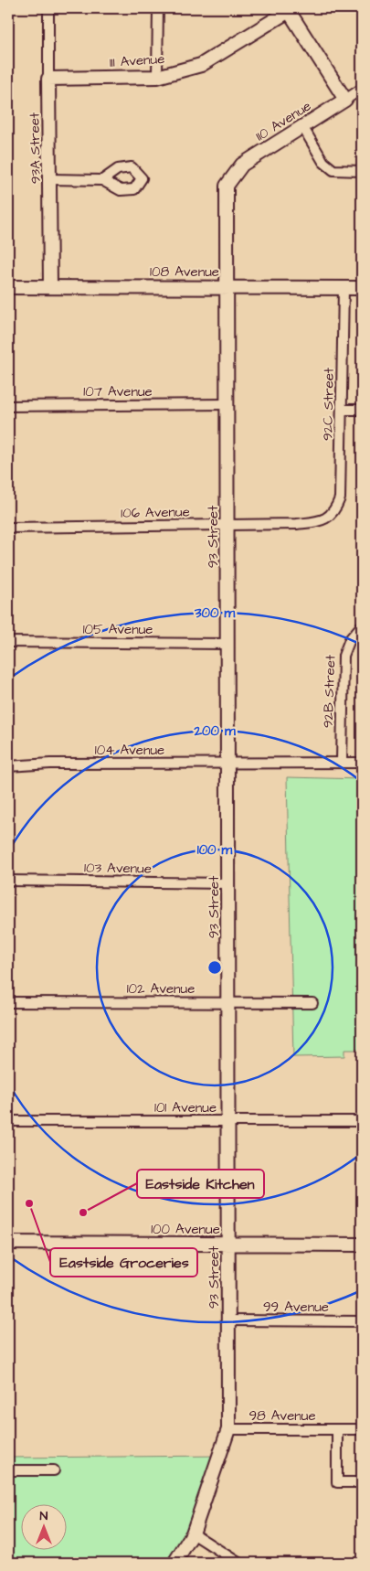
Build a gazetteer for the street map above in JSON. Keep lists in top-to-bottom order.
{
  "streets": {
    "street": [
      "111 Avenue",
      "110 Avenue",
      "93A Street",
      "108 Avenue",
      "107 Avenue",
      "92C Street",
      "106 Avenue",
      "93 Street",
      "105 Avenue",
      "92B Street",
      "104 Avenue",
      "103 Avenue",
      "102 Avenue",
      "101 Avenue",
      "100 Avenue",
      "99 Avenue",
      "98 Avenue"
    ]
  },
  "crossings": [
    ["111 Avenue", "93A Street"],
    ["110 Avenue", "93 Street"],
    ["93A Street", "108 Avenue"],
    ["108 Avenue", "92C Street"],
    ["108 Avenue", "93 Street"],
    ["107 Avenue", "93 Street"],
    ["92C Street", "106 Avenue"],
    ["106 Avenue", "93 Street"],
    ["93 Street", "105 Avenue"],
    ["93 Street", "104 Avenue"],
    ["93 Street", "103 Avenue"],
    ["93 Street", "102 Avenue"],
    ["93 Street", "101 Avenue"],
    ["93 Street", "100 Avenue"],
    ["93 Street", "99 Avenue"],
    ["93 Street", "98 Avenue"],
    ["92B Street", "104 Avenue"]
  ],
  "places": ["Eastside Groceries", "Eastside Kitchen"],
  "north": "top",
  "rings": ["300 m", "200 m", "100 m"]
}
